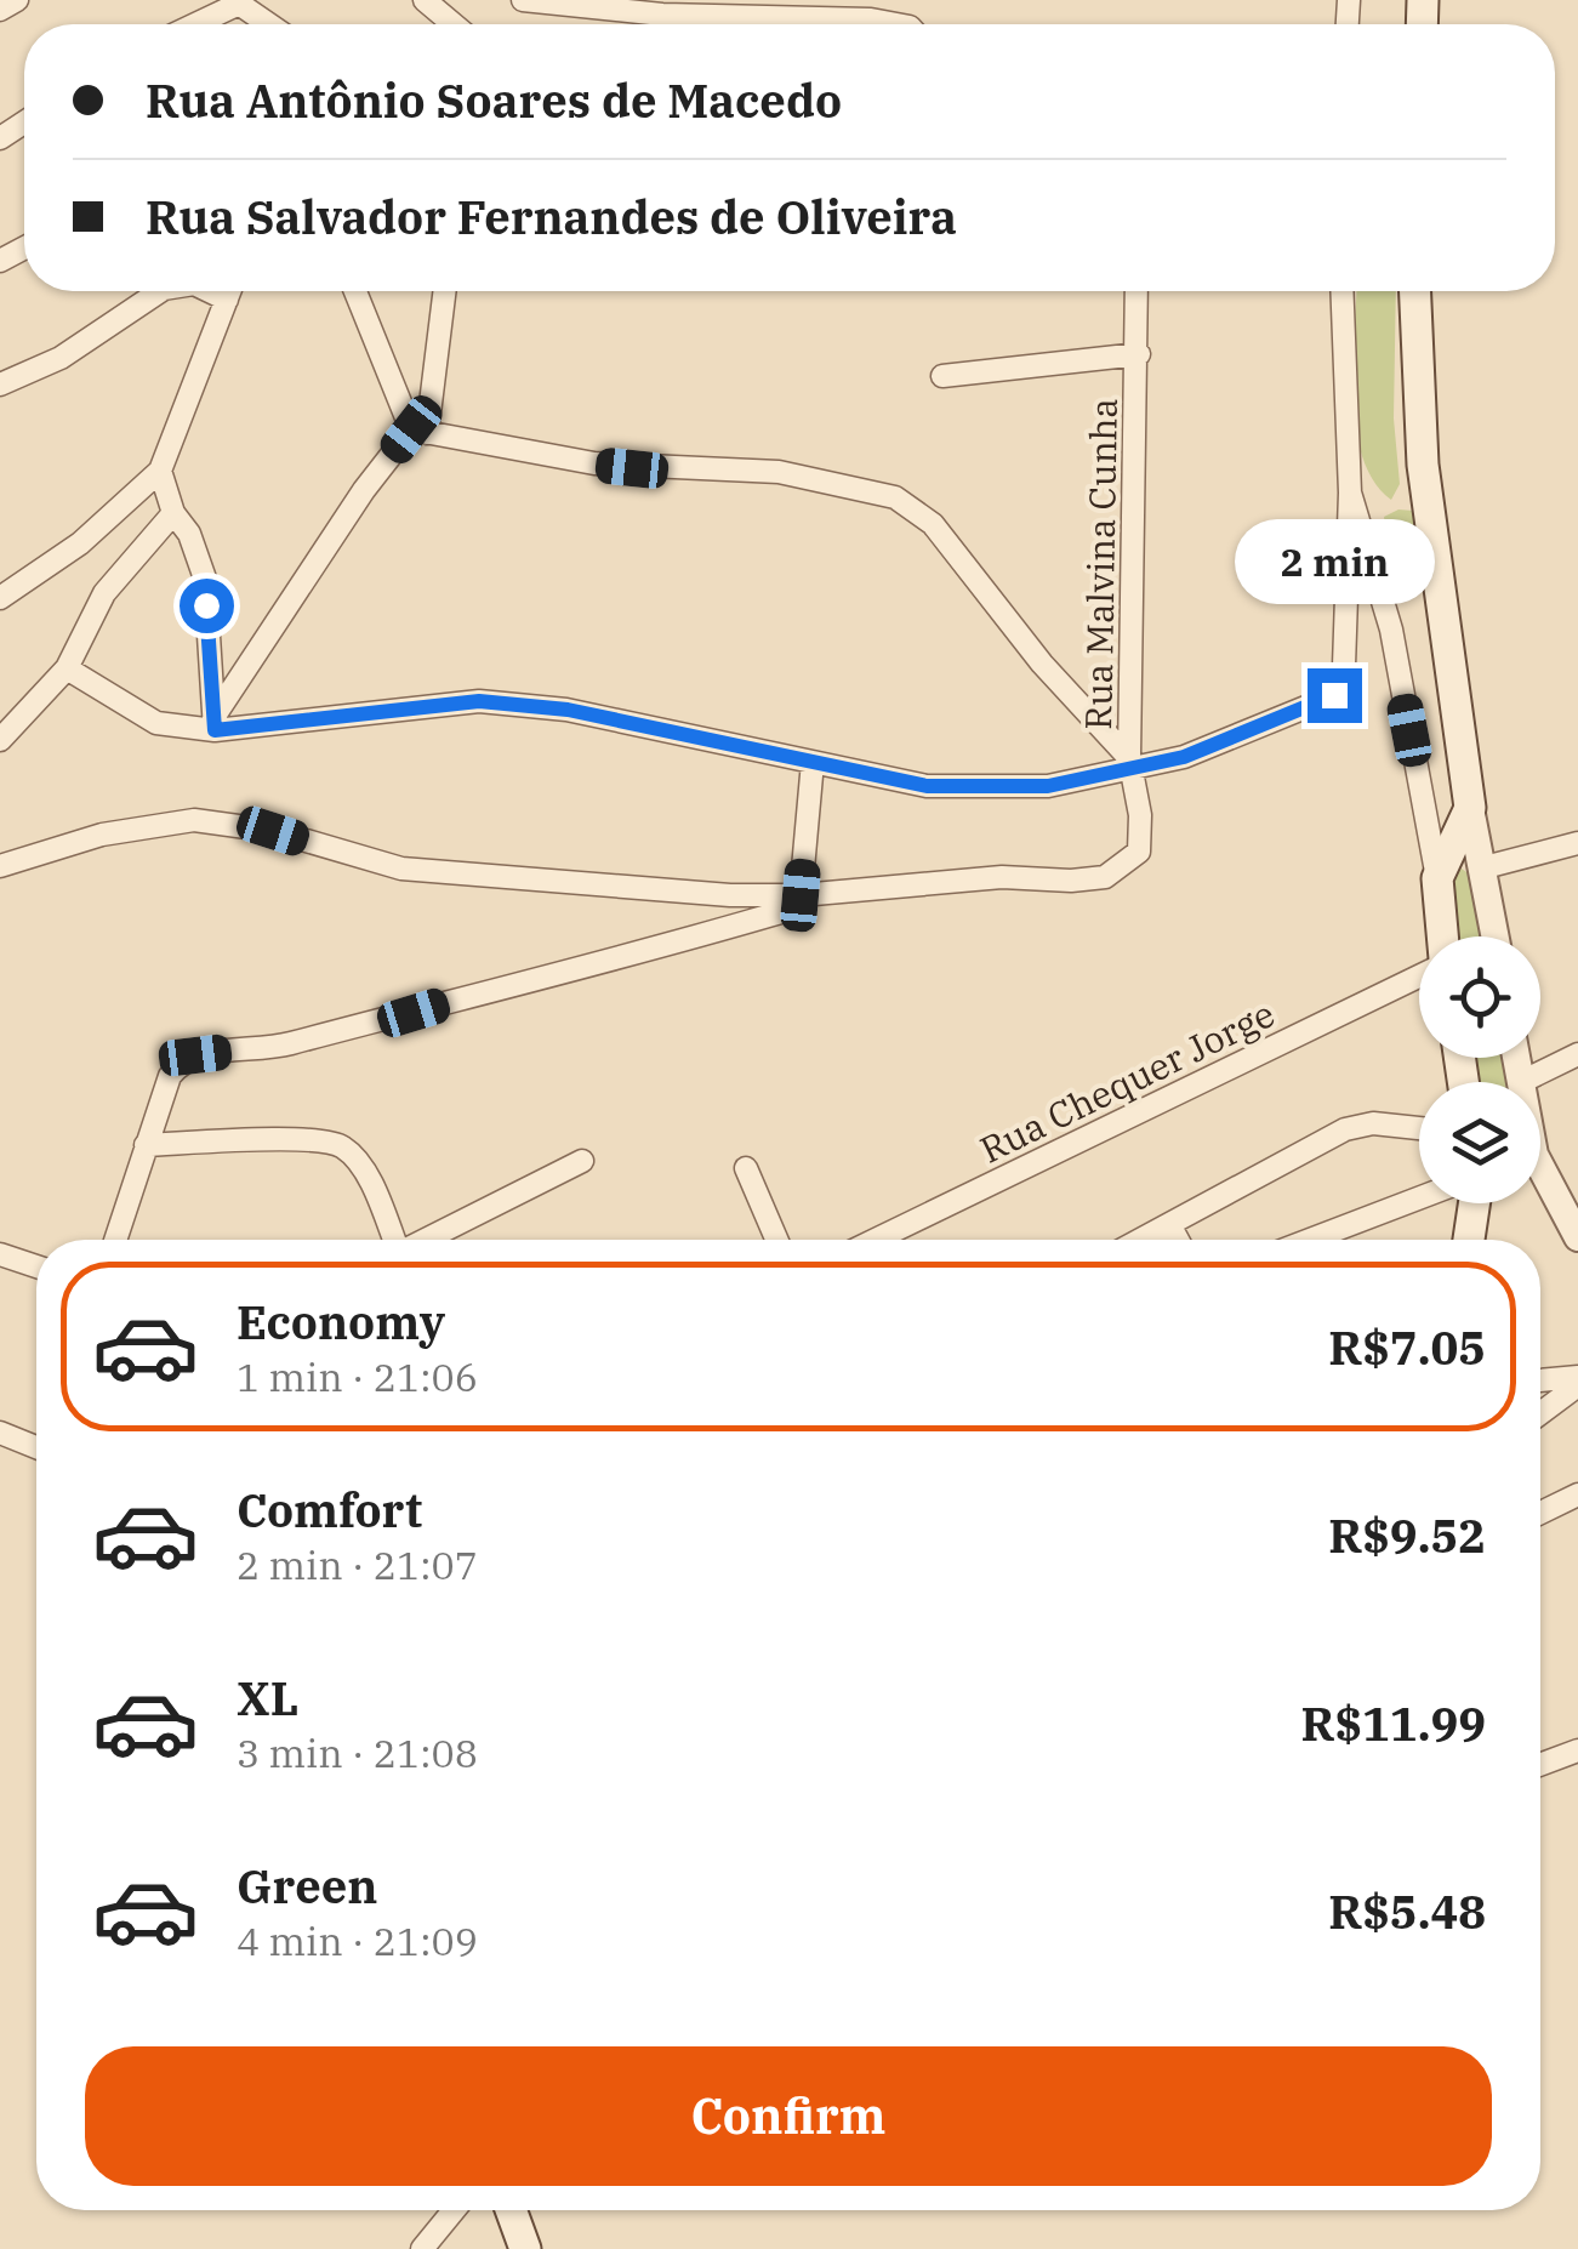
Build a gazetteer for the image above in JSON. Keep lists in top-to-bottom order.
{
  "streets": {
    "street": ["Rua Malvina Cunha", "Rua Chequer Jorge"]
  },
  "page": {
    "banner": ["Rua Antônio Soares de Macedo", "Rua Salvador Fernandes de Oliveira"],
    "bubble": "2 min",
    "list": [
      {
        "name": "Economy",
        "note": "1 min · 21:06",
        "value": "R$7.05"
      },
      {
        "name": "Comfort",
        "note": "2 min · 21:07",
        "value": "R$9.52"
      },
      {
        "name": "XL",
        "note": "3 min · 21:08",
        "value": "R$11.99"
      },
      {
        "name": "Green",
        "note": "4 min · 21:09",
        "value": "R$5.48"
      }
    ],
    "buttons": "Confirm"
  }
}
